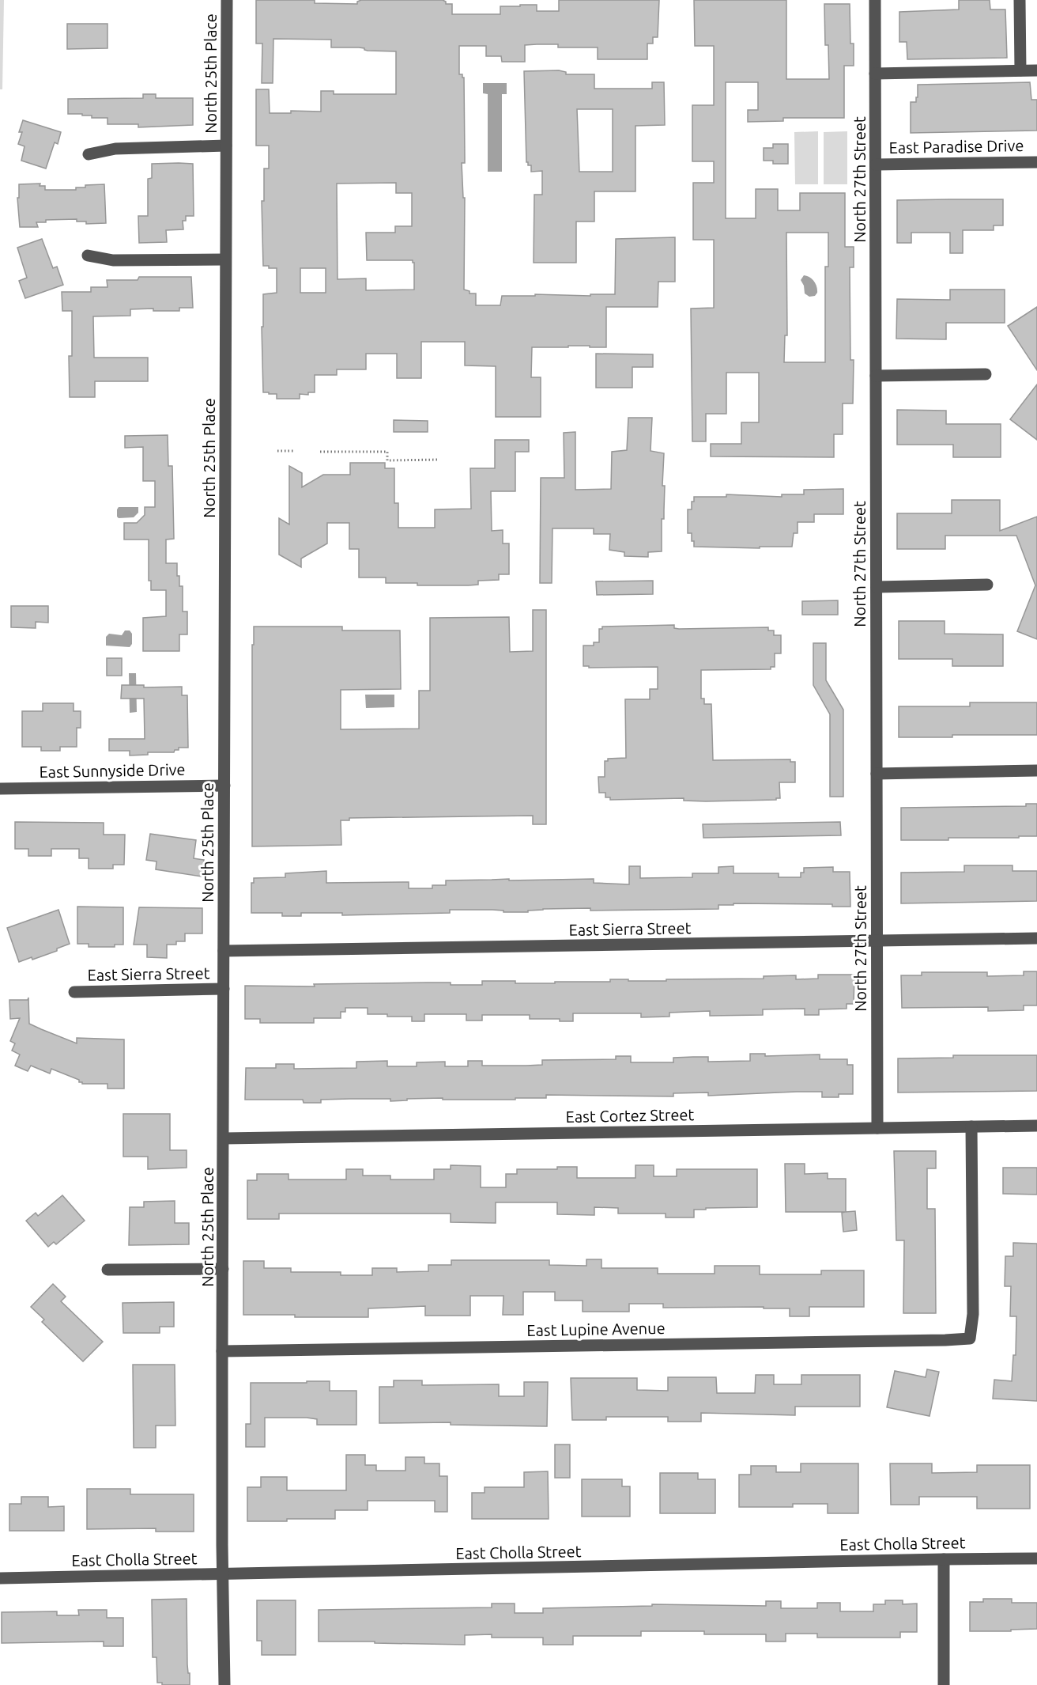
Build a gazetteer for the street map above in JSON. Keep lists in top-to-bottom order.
{
  "streets": {
    "street": [
      "North 25th Place",
      "East Paradise Drive",
      "North 27th Street",
      "East Sunnyside Drive",
      "East Sierra Street",
      "East Cortez Street",
      "East Lupine Avenue",
      "East Cholla Street"
    ]
  },
  "crossings": [
    ["North 25th Place", "East Sunnyside Drive"],
    ["North 25th Place", "East Sierra Street"],
    ["North 25th Place", "East Cortez Street"],
    ["North 25th Place", "East Lupine Avenue"],
    ["North 25th Place", "East Cholla Street"],
    ["East Paradise Drive", "North 27th Street"],
    ["North 27th Street", "East Sierra Street"],
    ["North 27th Street", "East Cortez Street"],
    ["East Cortez Street", "East Lupine Avenue"]
  ]
}
